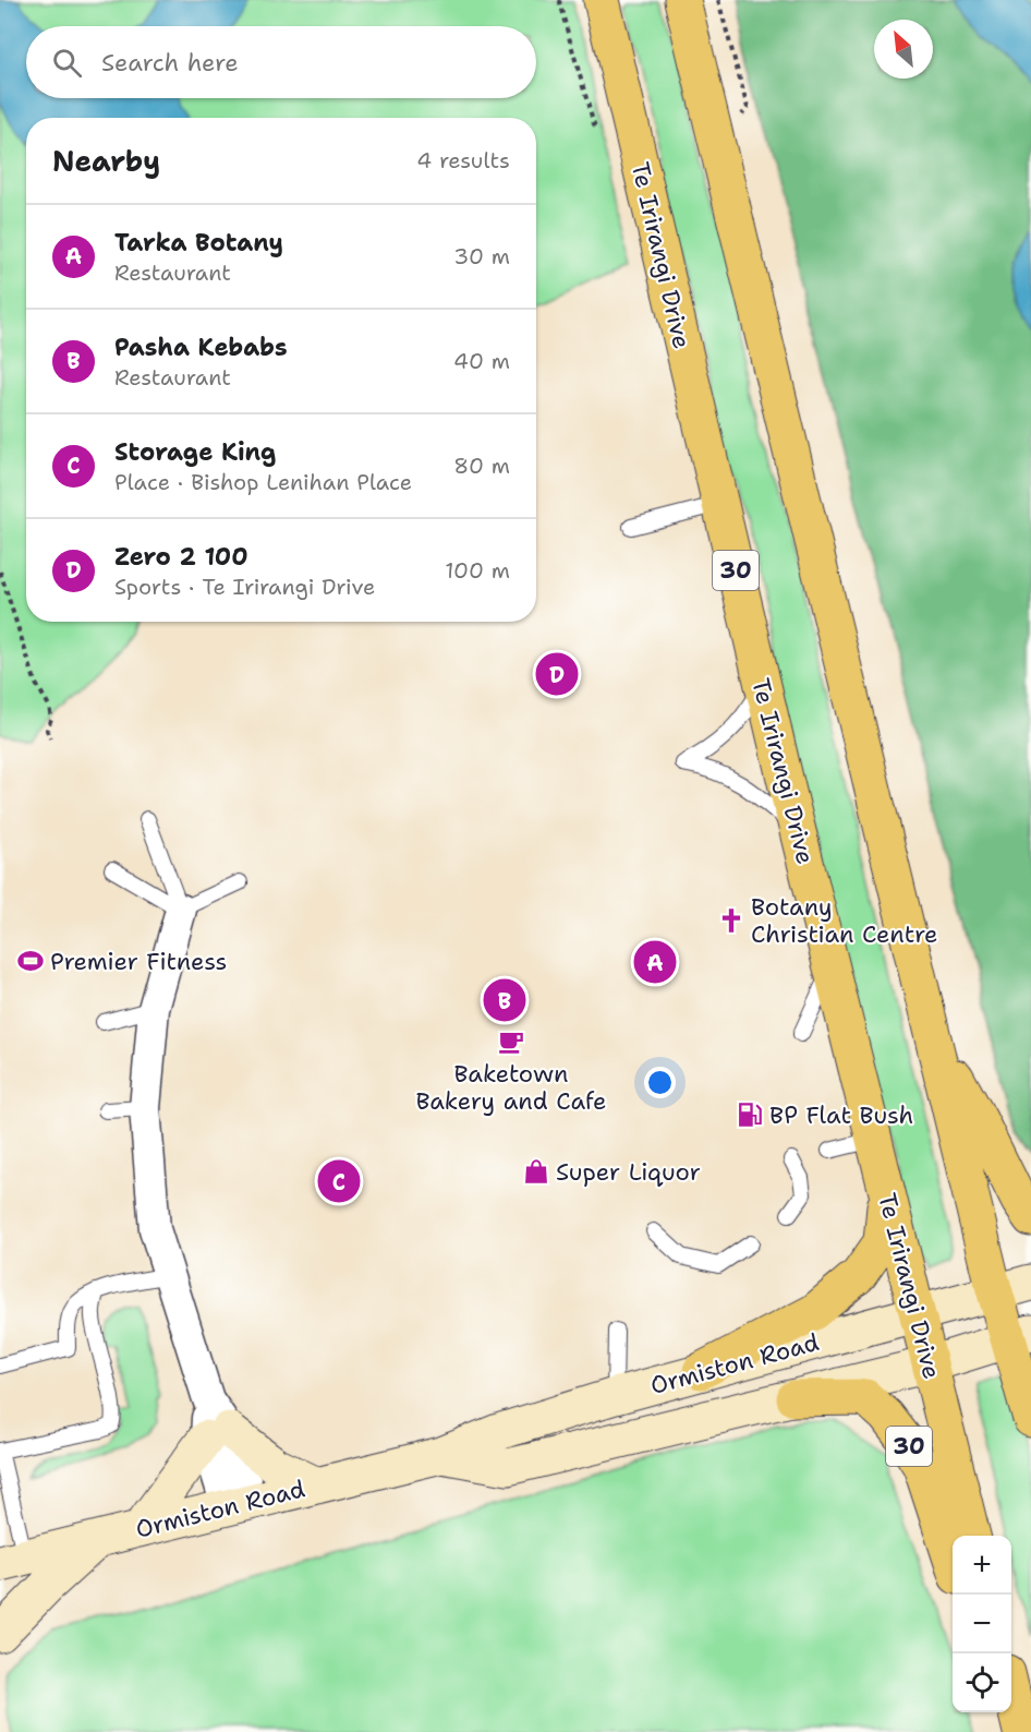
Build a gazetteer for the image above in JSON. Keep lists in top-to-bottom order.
{
  "streets": {
    "main road": ["Te Irirangi Drive", "30", "Ormiston Road"]
  },
  "crossings": [
    ["Te Irirangi Drive", "Ormiston Road"],
    ["30", "Ormiston Road"]
  ],
  "places": {
    "church": ["Botany Christian Centre"],
    "sports": ["Premier Fitness"],
    "cafe": ["Baketown Bakery and Cafe"],
    "fuel station": ["BP Flat Bush"],
    "shop": ["Super Liquor"]
  },
  "north": "top left",
  "page": {
    "search": "Search here",
    "heading": ["Nearby", "4 results"],
    "list": [
      {
        "mark": "A",
        "name": "Tarka Botany",
        "note": "Restaurant",
        "value": "30 m"
      },
      {
        "mark": "B",
        "name": "Pasha Kebabs",
        "note": "Restaurant",
        "value": "40 m"
      },
      {
        "mark": "C",
        "name": "Storage King",
        "note": "Place · Bishop Lenihan Place",
        "value": "80 m"
      },
      {
        "mark": "D",
        "name": "Zero 2 100",
        "note": "Sports · Te Irirangi Drive",
        "value": "100 m"
      }
    ],
    "pins": [
      "D",
      "A",
      "B",
      "C"
    ],
    "map_buttons": ["+", "−"]
  }
}
